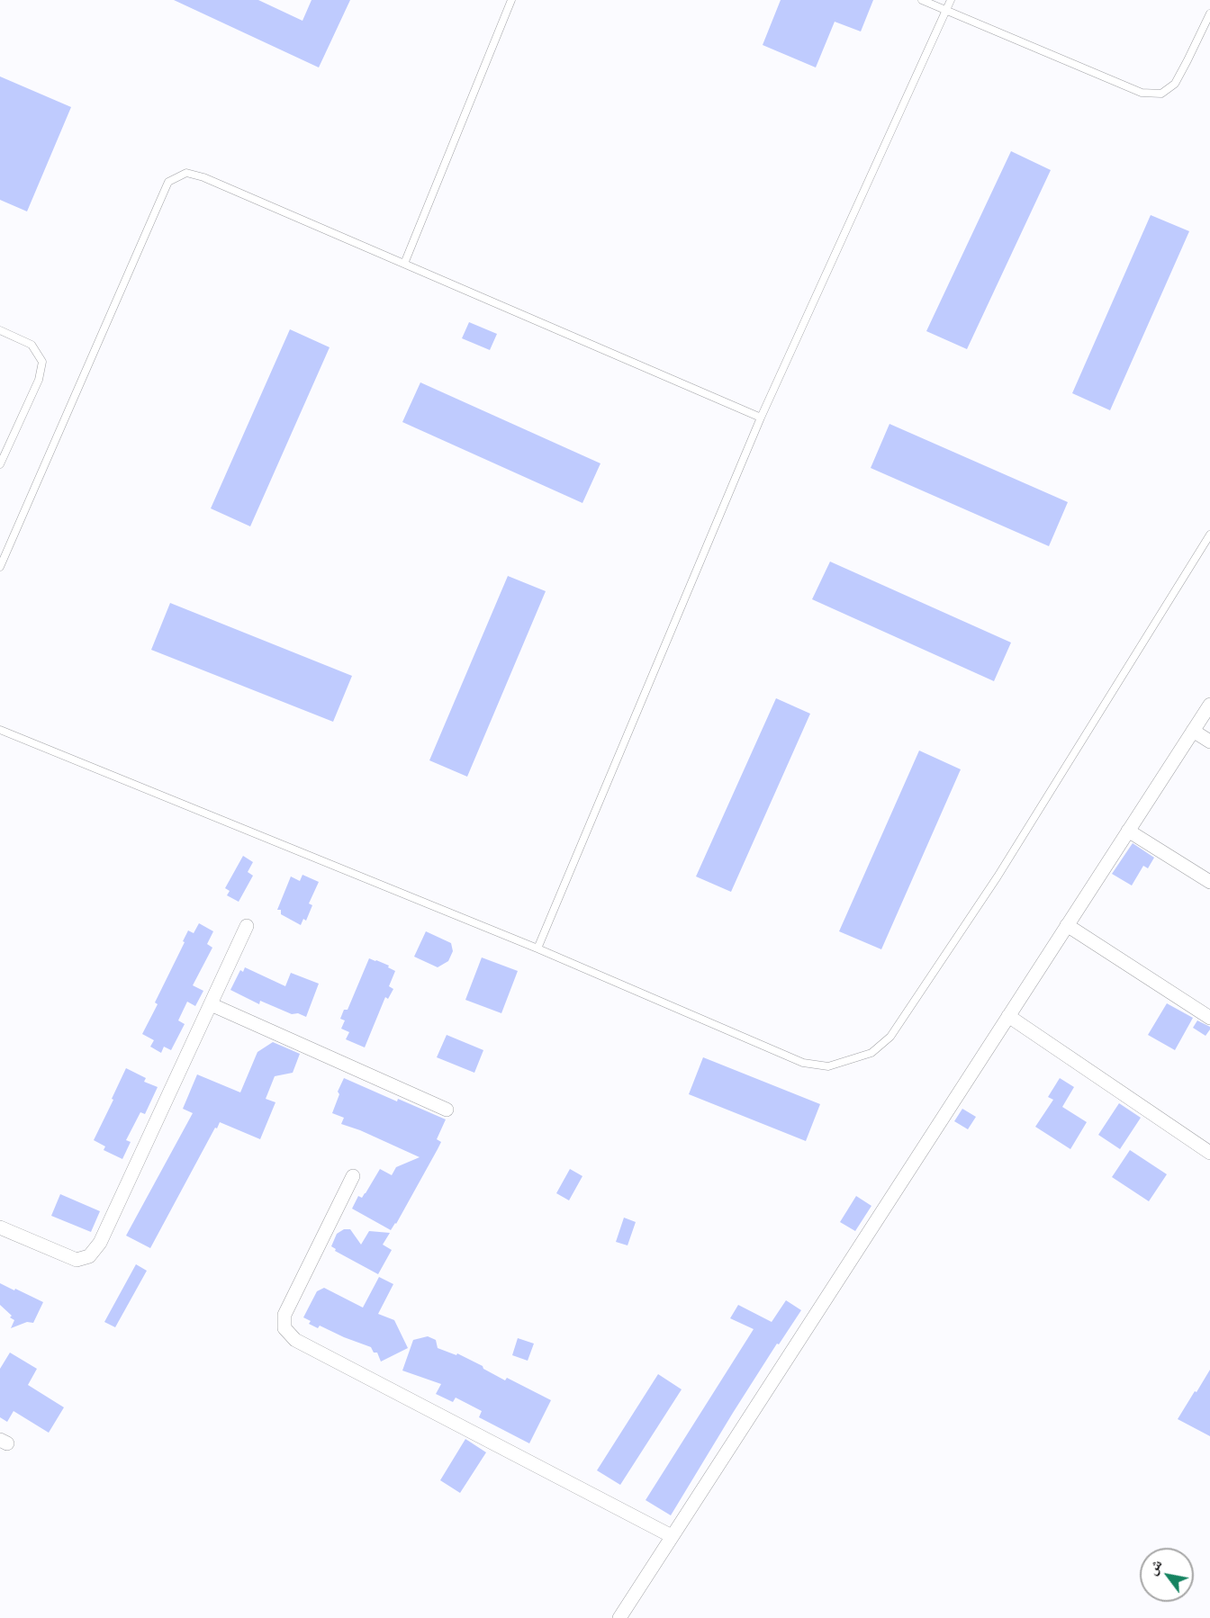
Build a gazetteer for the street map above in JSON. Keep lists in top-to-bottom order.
{
  "north": "top left"
}
